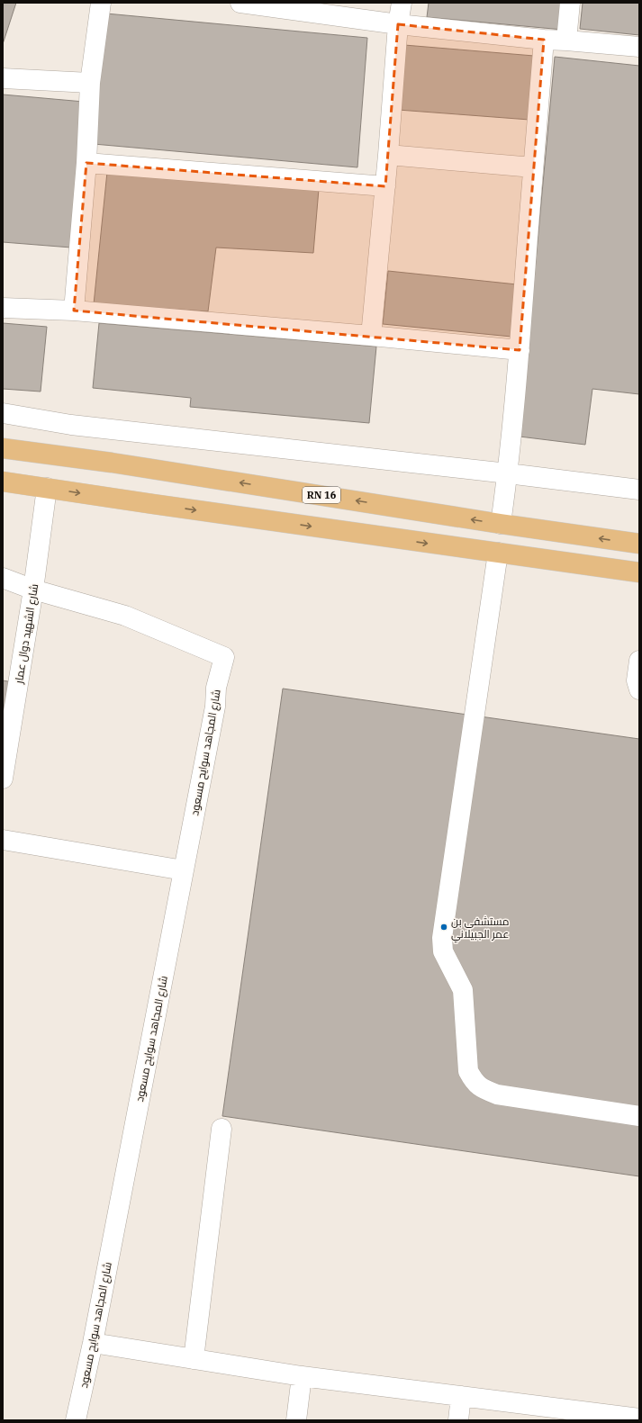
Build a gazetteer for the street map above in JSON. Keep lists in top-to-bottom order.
{
  "streets": {
    "main road": ["RN 16"],
    "street": ["شارع الشهيد دوال عمار", "شارع المجاهد سوايح مسعود"]
  },
  "crossings": [
    ["شارع الشهيد دوال عمار", "شارع المجاهد سوايح مسعود"]
  ],
  "places": ["مستشفى بن عمر الجبيلاني"]
}
